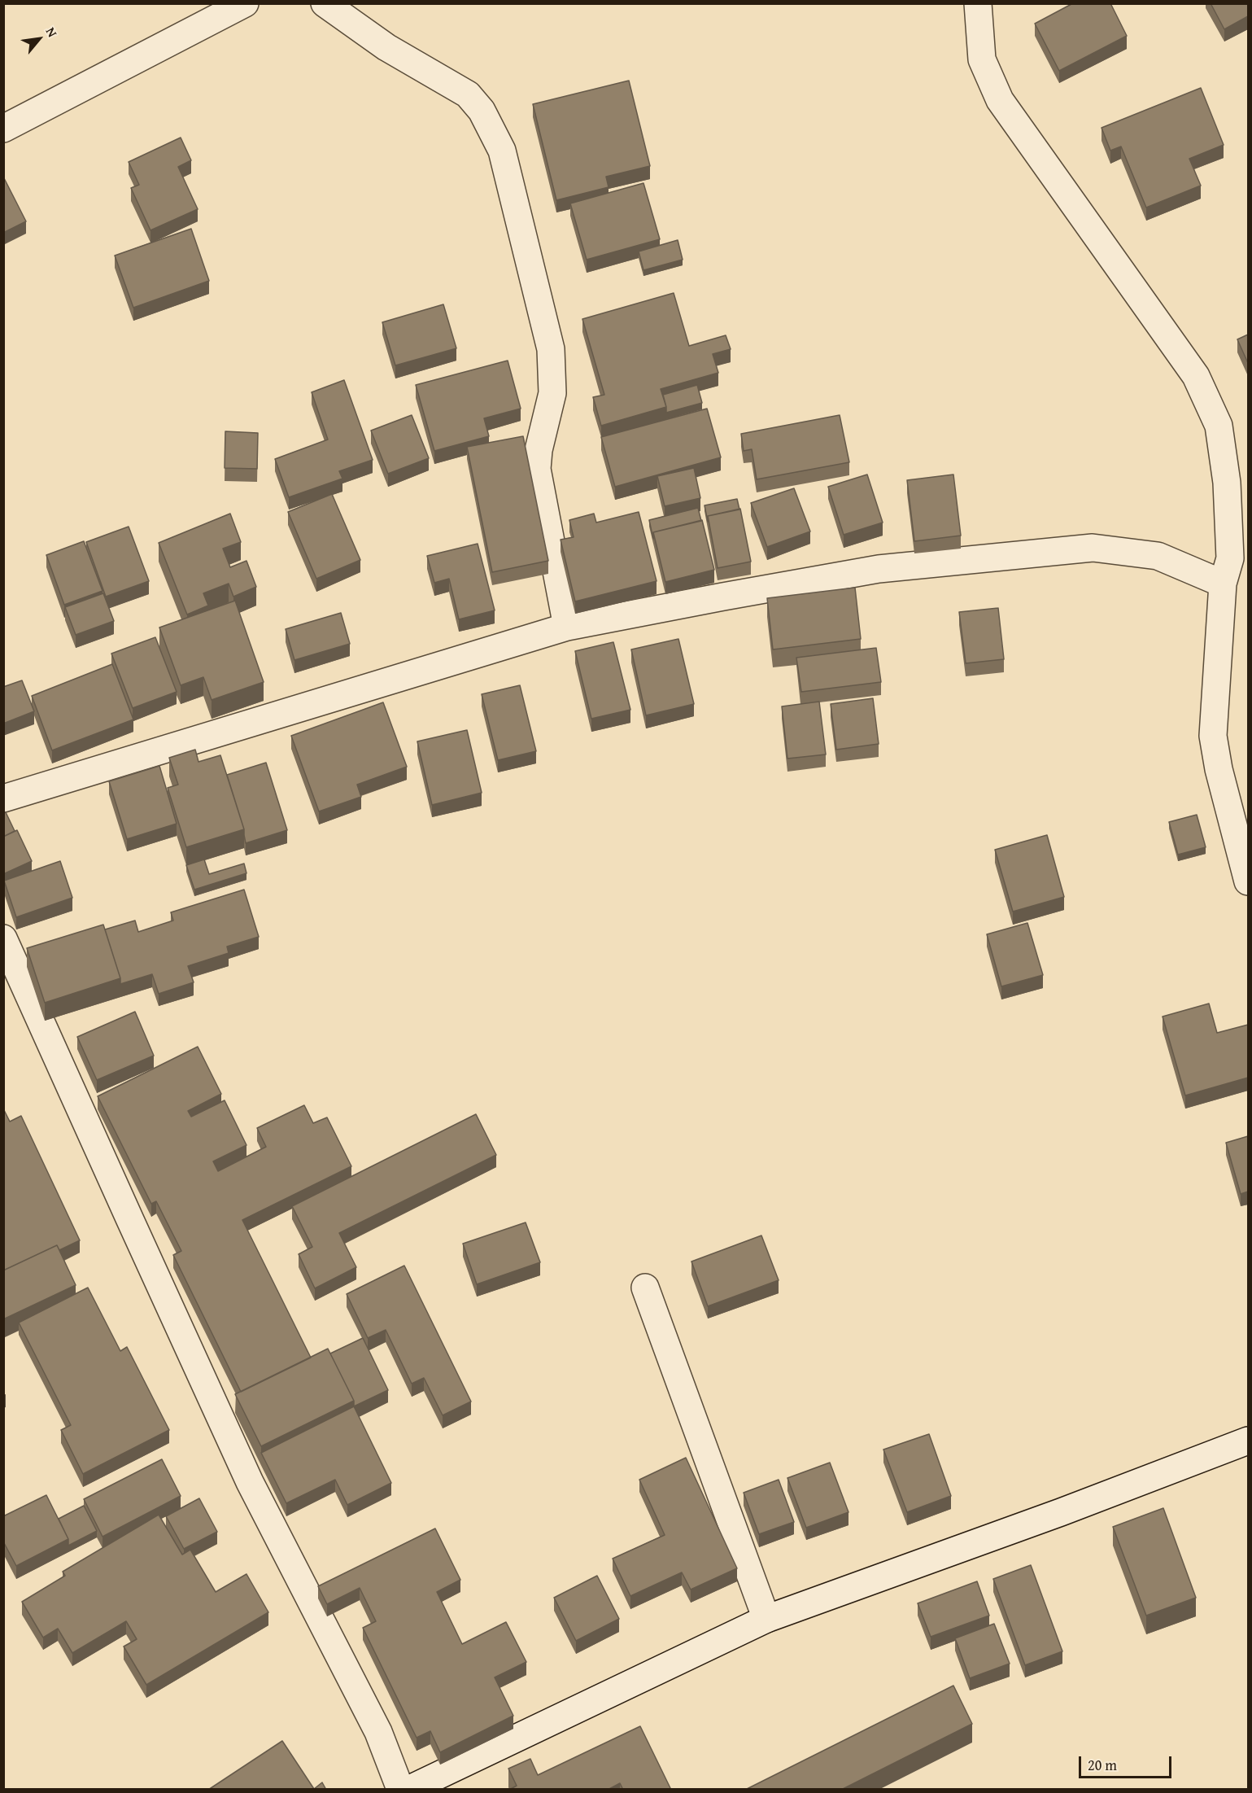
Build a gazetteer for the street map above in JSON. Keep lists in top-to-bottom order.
{
  "scale_bar": "20 m",
  "north": "top right"
}
